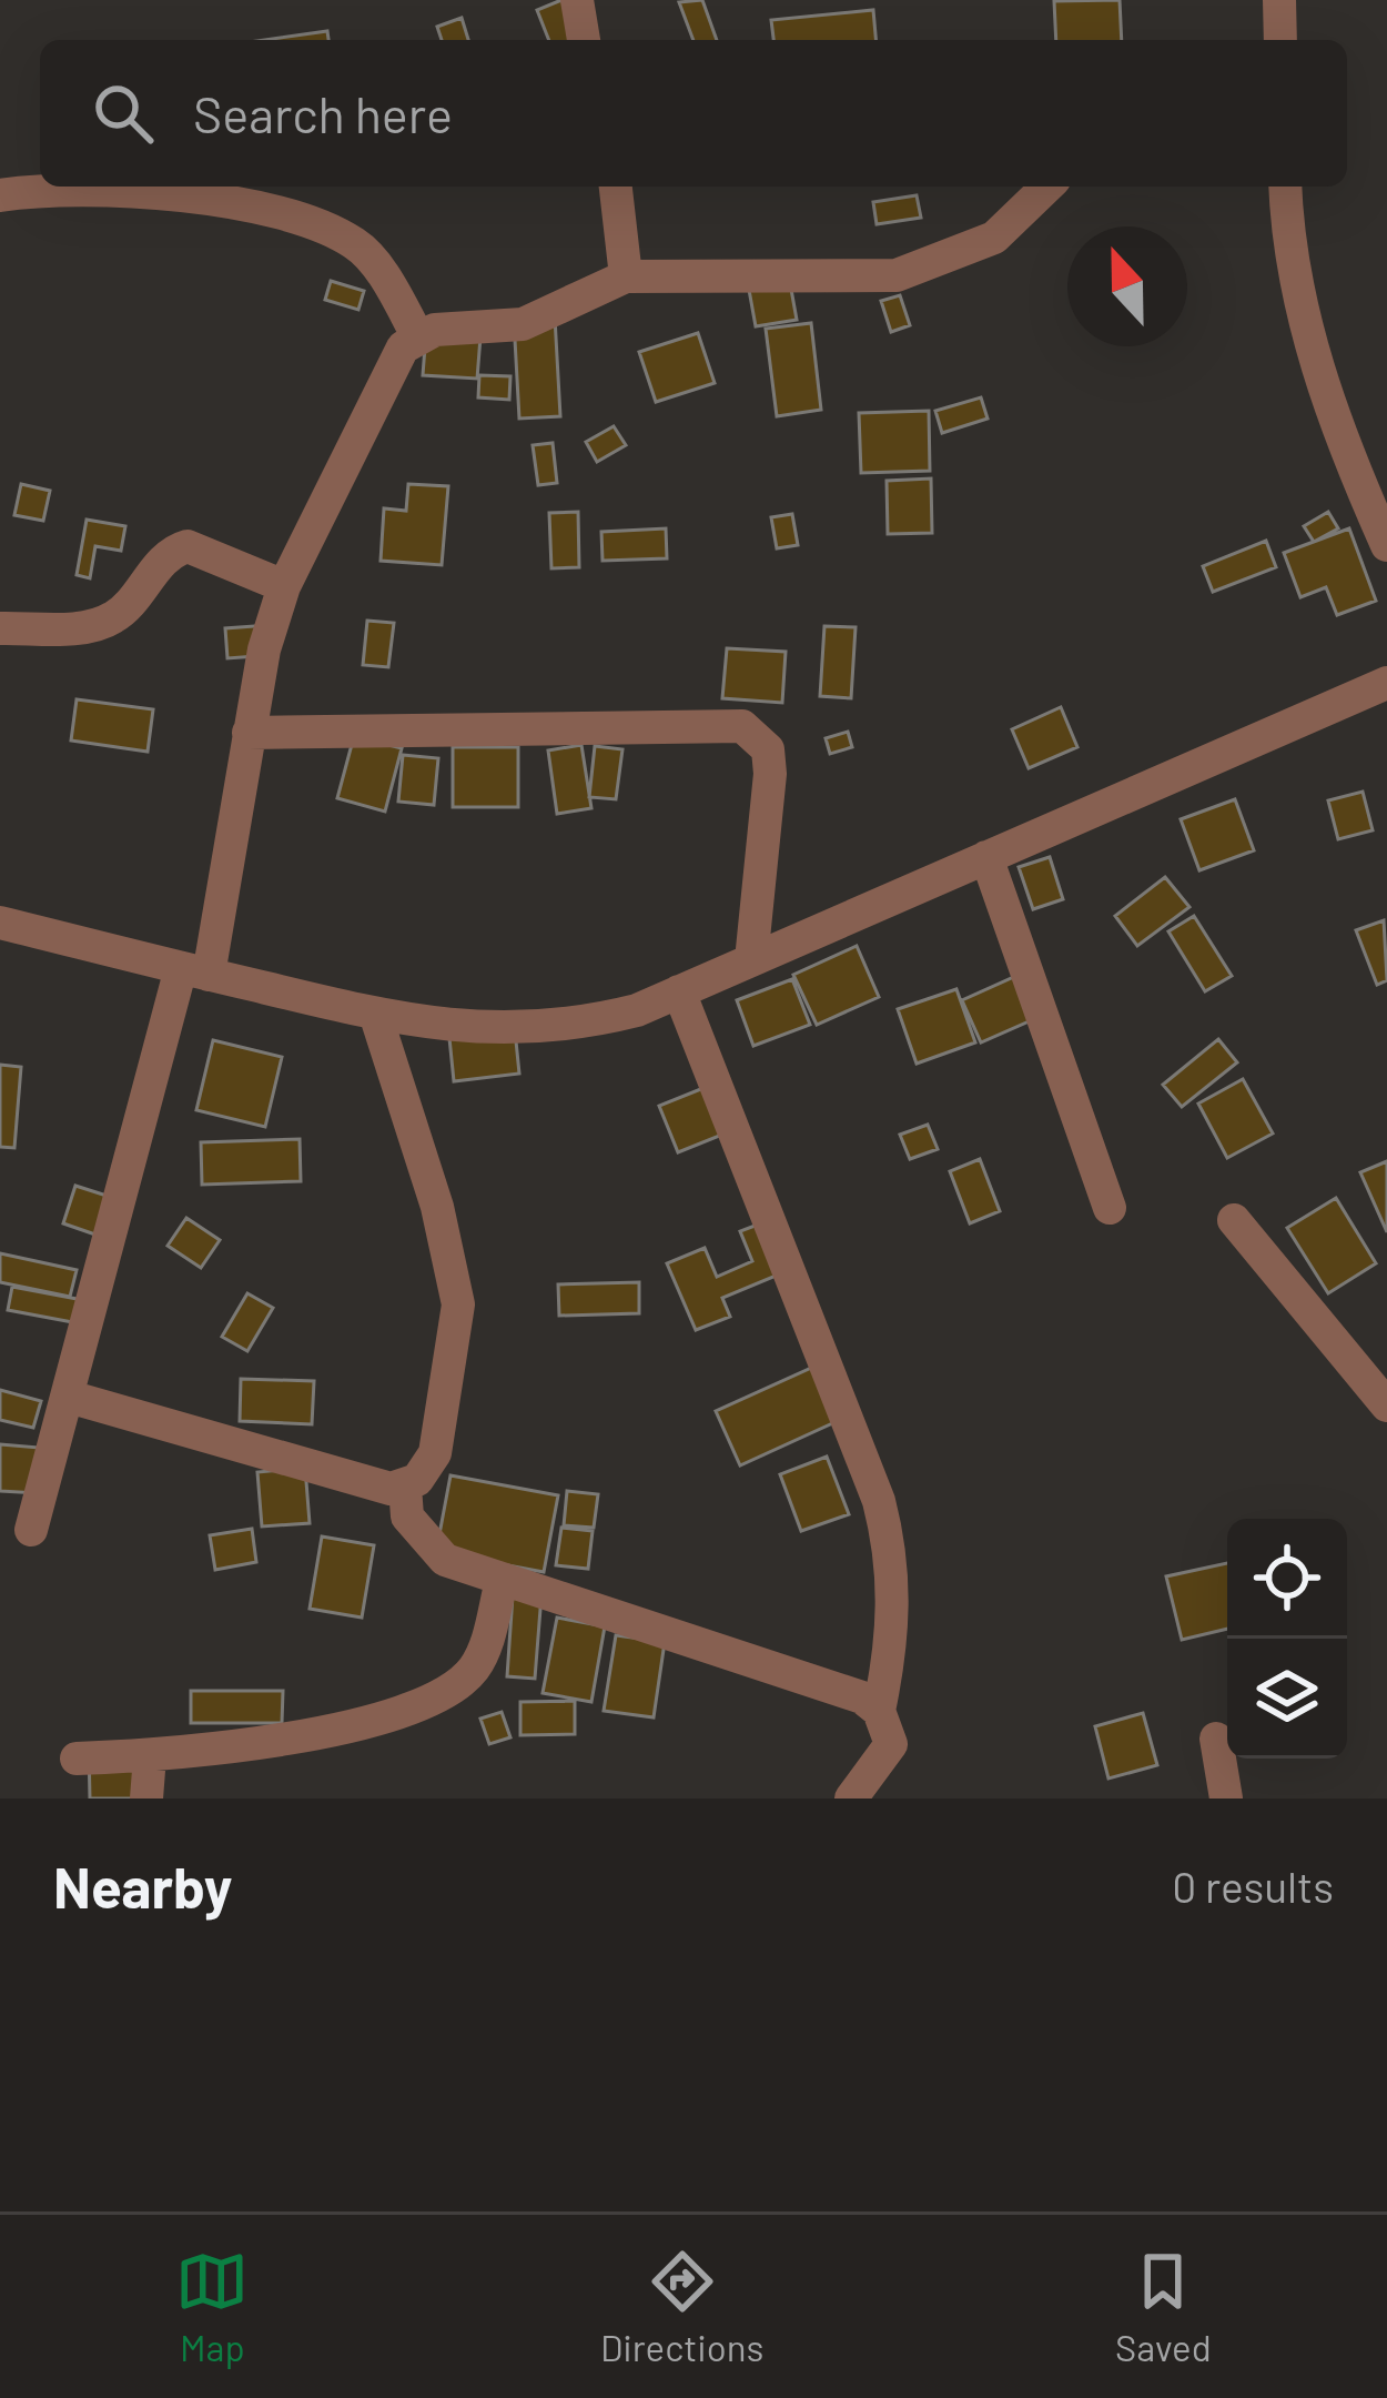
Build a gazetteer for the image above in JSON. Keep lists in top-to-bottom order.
{
  "north": "top",
  "page": {
    "search": "Search here",
    "heading": ["Nearby", "0 results"],
    "nav": ["Map", "Directions", "Saved"]
  }
}
